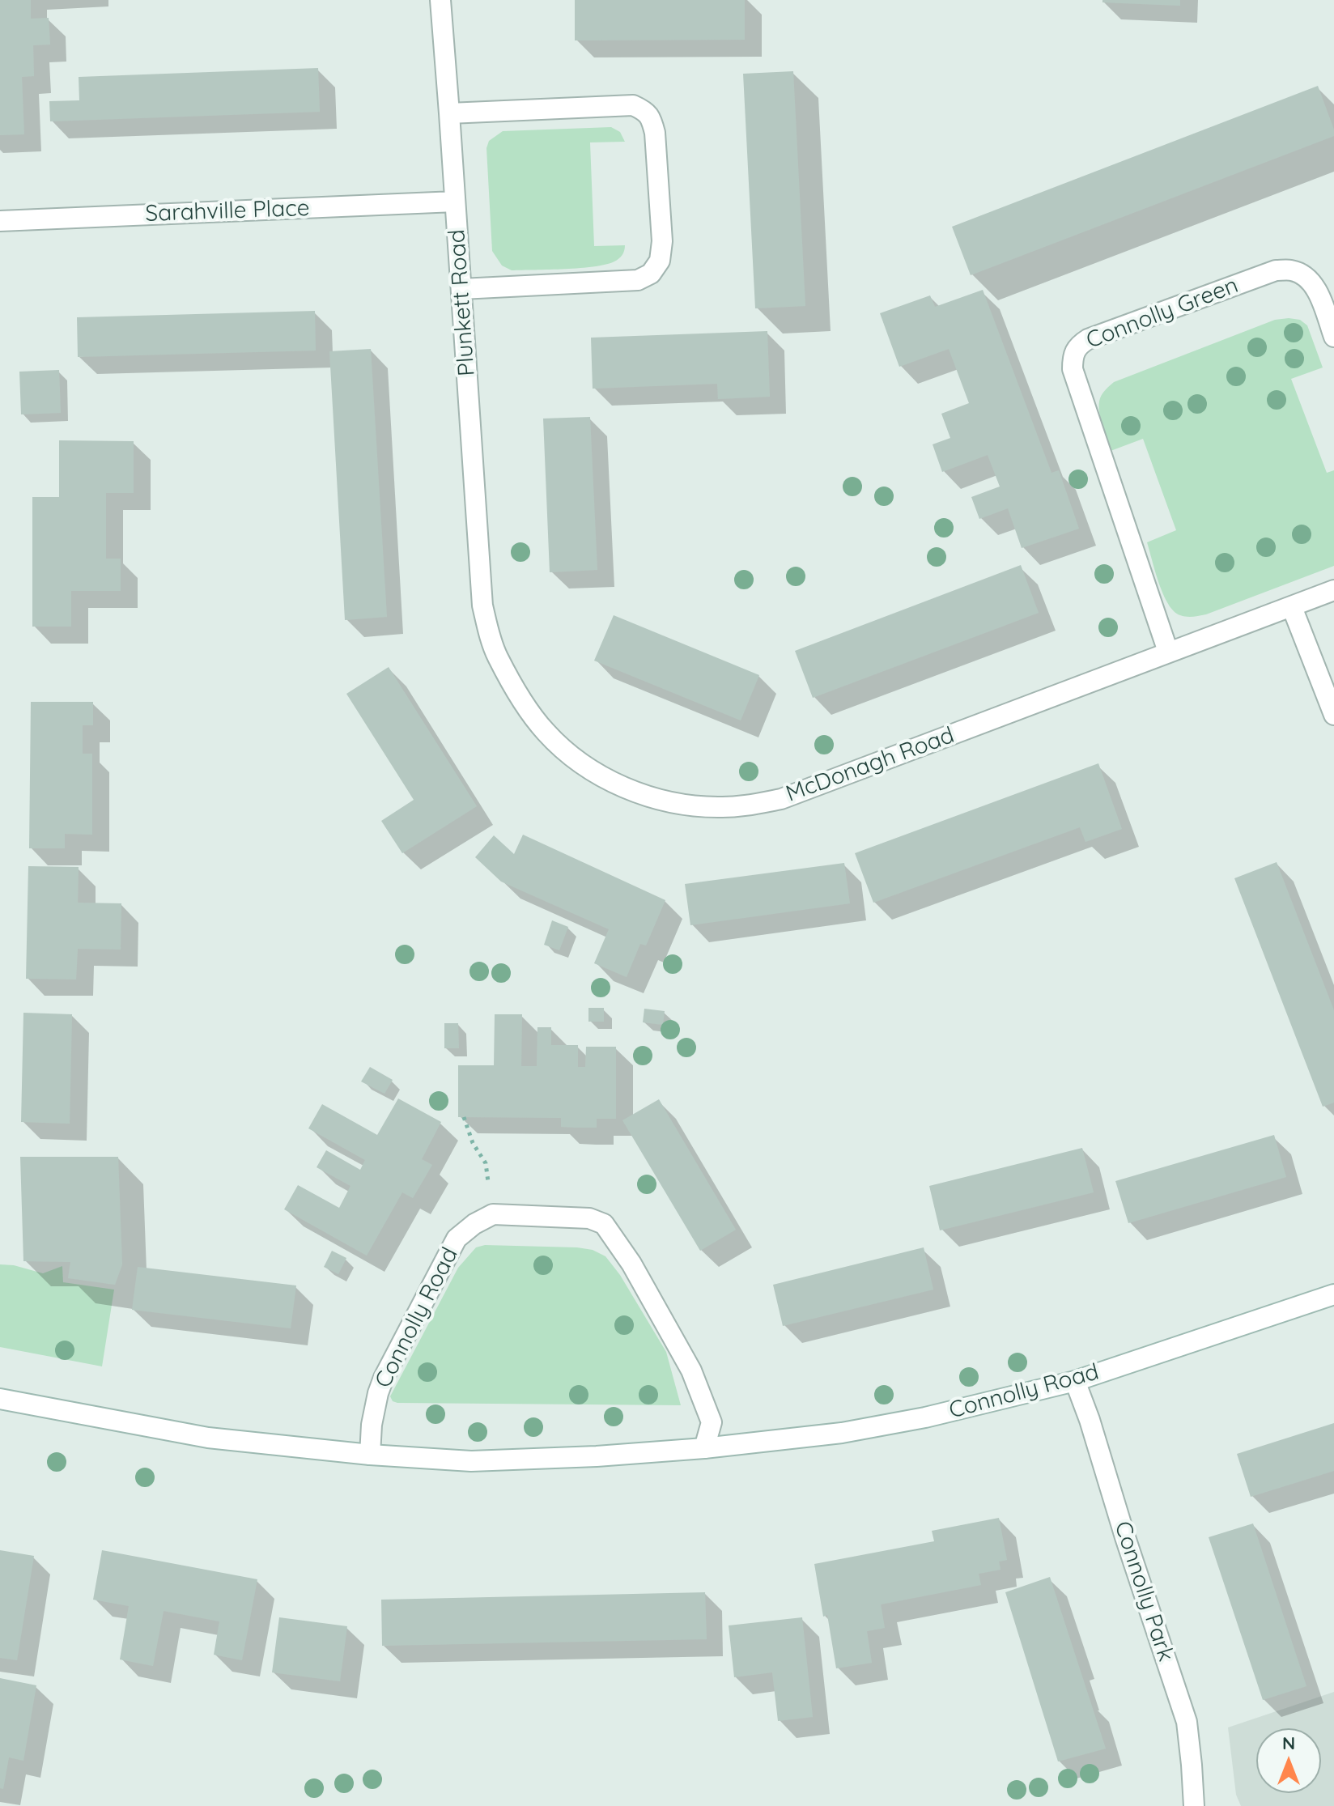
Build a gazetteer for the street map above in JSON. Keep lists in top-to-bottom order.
{
  "streets": {
    "street": [
      "Sarahville Place",
      "Plunkett Road",
      "Connolly Green",
      "McDonagh Road",
      "Connolly Road",
      "Connolly Park"
    ]
  },
  "crossings": [
    ["Sarahville Place", "Plunkett Road"],
    ["Plunkett Road", "McDonagh Road"],
    ["Connolly Green", "McDonagh Road"],
    ["Connolly Road", "Connolly Park"]
  ],
  "north": "top"
}
